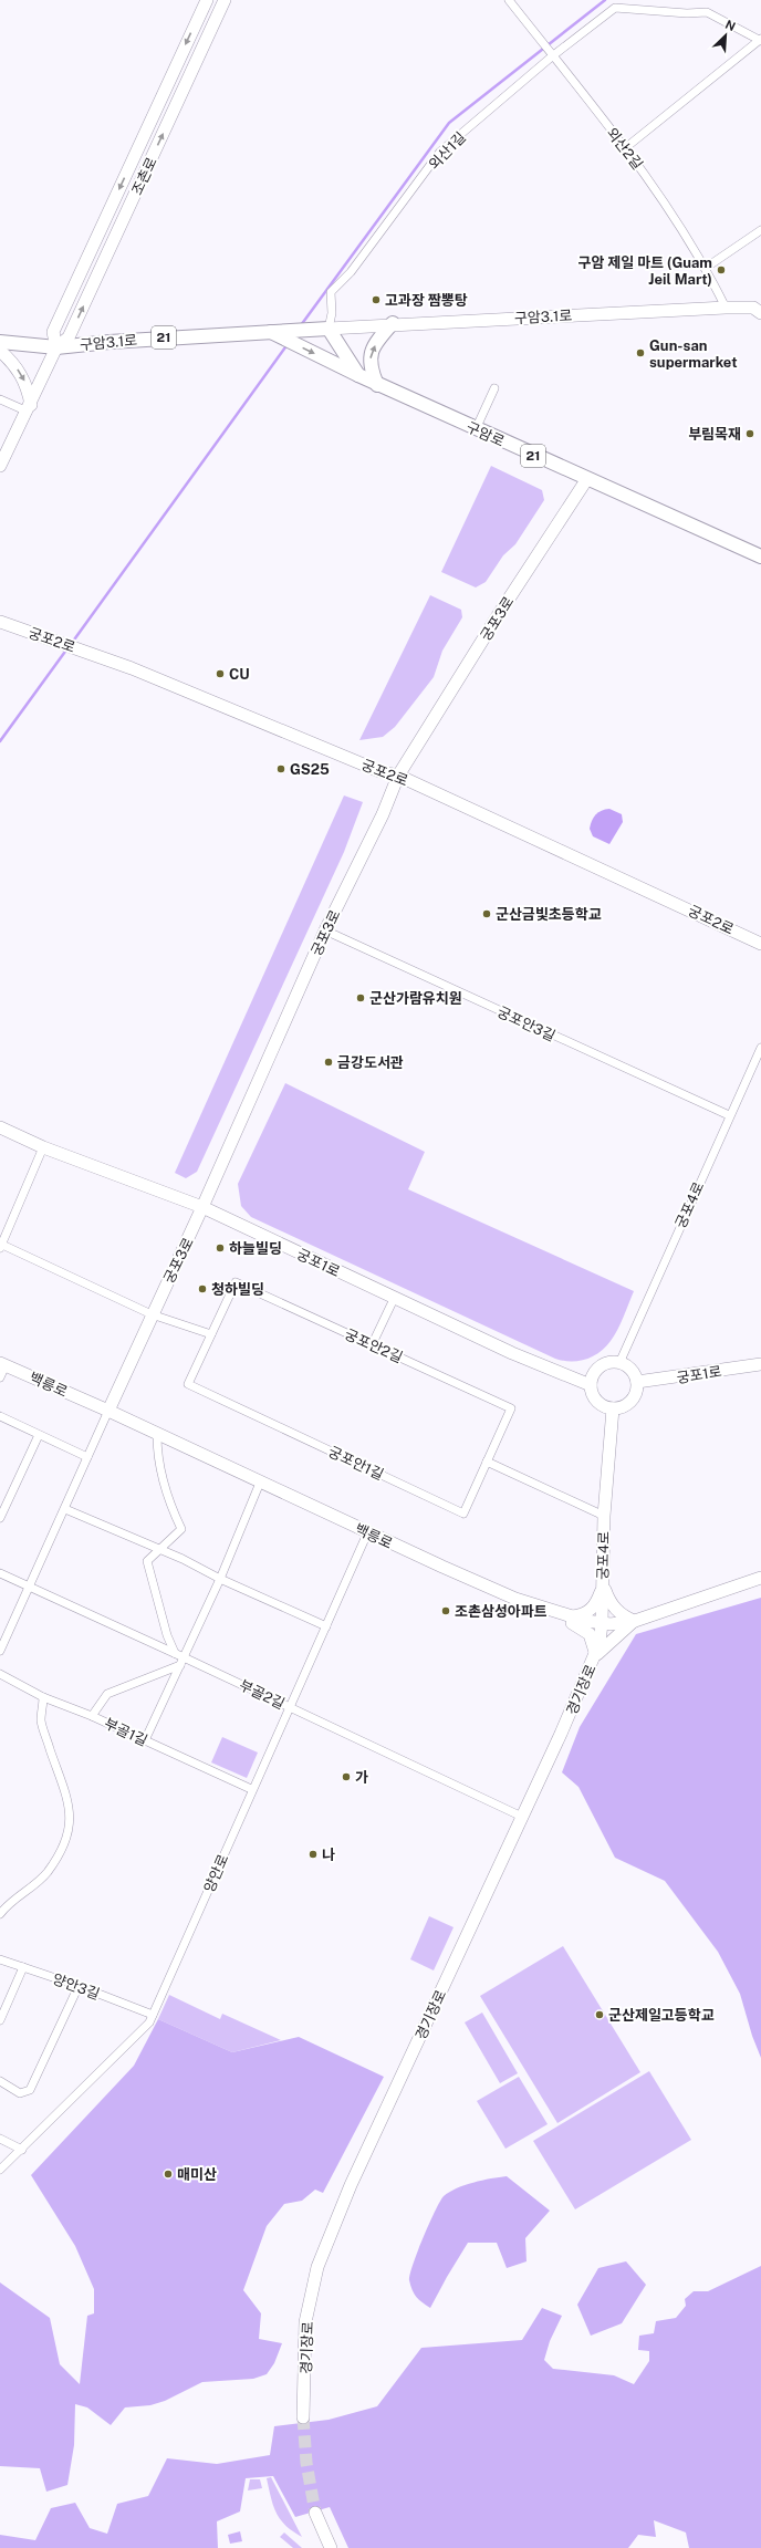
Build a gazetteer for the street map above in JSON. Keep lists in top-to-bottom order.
{
  "streets": {
    "main road": ["구암3.1로", "21", "구암로"],
    "street": [
      "외산2길",
      "외산1길",
      "조촌로",
      "궁포3로",
      "궁포2로",
      "궁포안3길",
      "궁포4로",
      "궁포1로",
      "궁포안2길",
      "백릉로",
      "궁포안1길",
      "경기장로",
      "부골2길",
      "부골1길",
      "양안로",
      "양안3길"
    ]
  },
  "crossings": [
    ["외산2길", "외산1길"],
    ["외산2길", "구암3.1로"],
    ["외산1길", "구암3.1로"],
    ["외산1길", "21"],
    ["외산1길", "구암로"],
    ["조촌로", "구암3.1로"],
    ["구암3.1로", "21"],
    ["구암3.1로", "구암로"],
    ["21", "구암로"],
    ["구암로", "궁포3로"],
    ["궁포3로", "궁포2로"],
    ["궁포3로", "궁포안3길"],
    ["궁포3로", "궁포1로"],
    ["궁포3로", "백릉로"],
    ["궁포안3길", "궁포4로"],
    ["궁포4로", "궁포1로"],
    ["궁포4로", "백릉로"],
    ["궁포4로", "경기장로"],
    ["궁포안2길", "궁포안1길"],
    ["백릉로", "경기장로"],
    ["백릉로", "양안로"],
    ["경기장로", "부골2길"],
    ["부골2길", "양안로"],
    ["부골1길", "양안로"],
    ["양안로", "양안3길"]
  ],
  "places": [
    "구암 제일 마트 (Guam Jeil Mart)",
    "고과장 짬뽕탕",
    "Gun-san supermarket",
    "부림목재",
    "CU",
    "GS25",
    "군산금빛초등학교",
    "군산가람유치원",
    "금강도서관",
    "하늘빌딩",
    "청하빌딩",
    "조촌삼성아파트",
    "가",
    "나",
    "군산제일고등학교",
    "매미산"
  ],
  "north": "top right"
}
